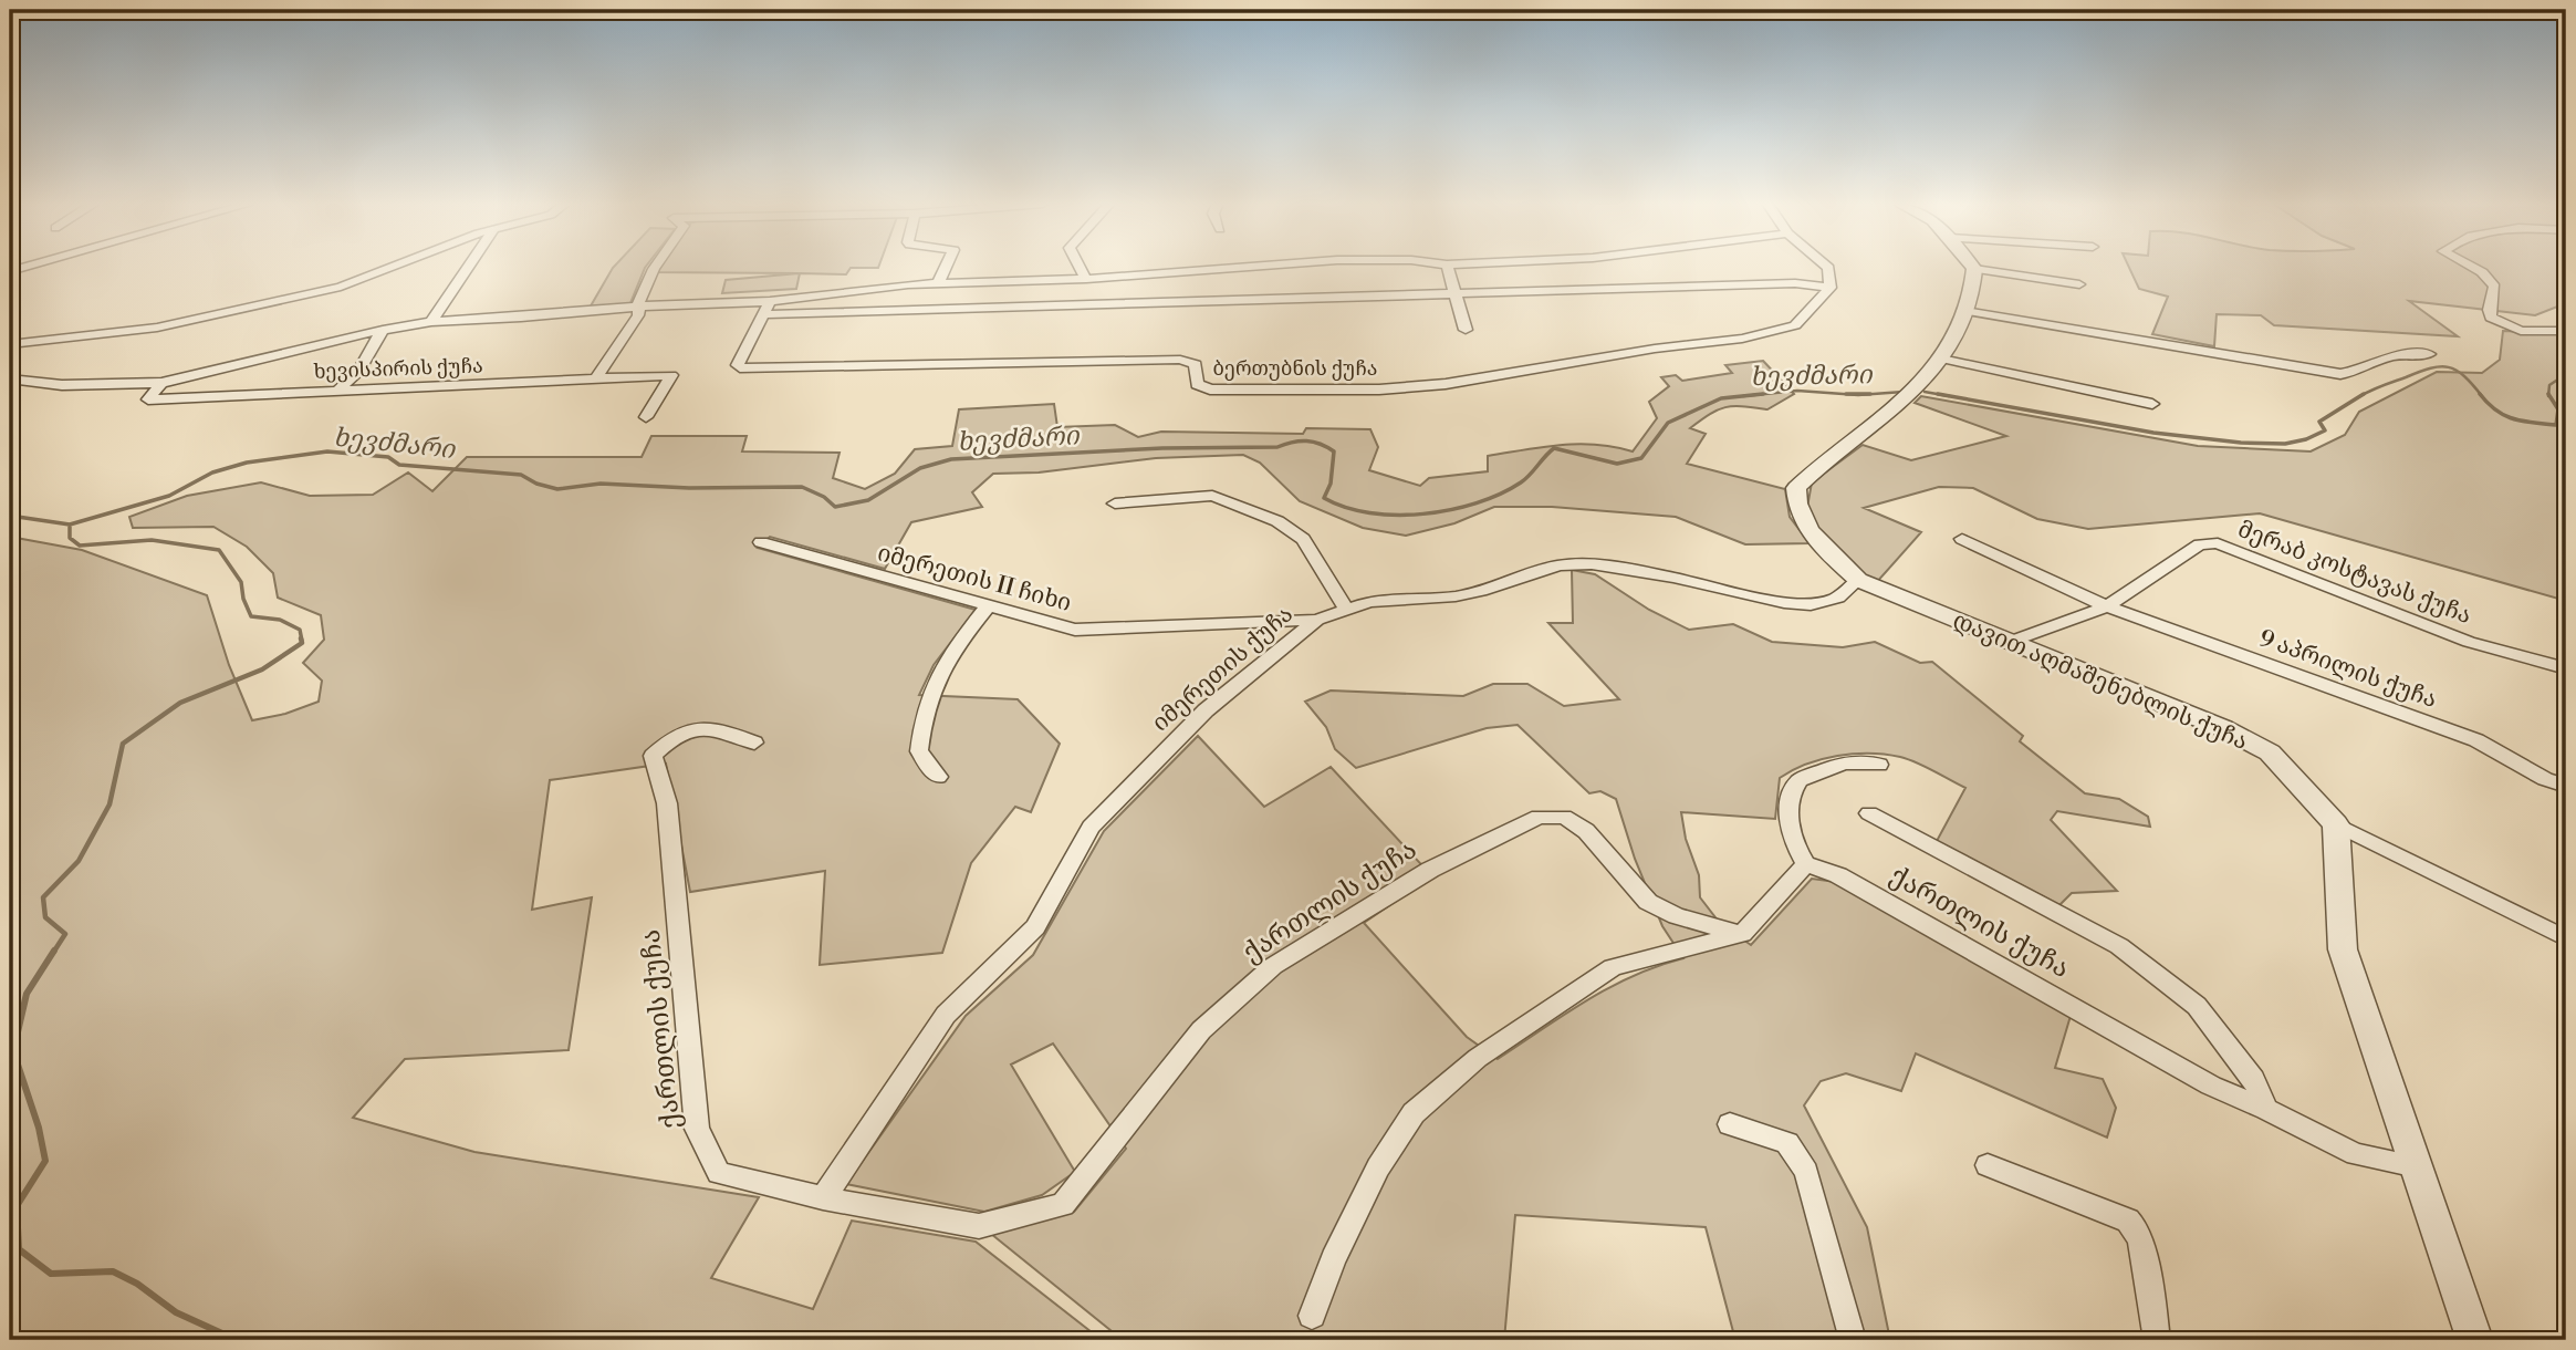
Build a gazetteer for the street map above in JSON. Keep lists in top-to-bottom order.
{
  "streets": {
    "street": [
      "ხევისპირის ქუჩა",
      "ბერთუბნის ქუჩა",
      "მერაბ კოსტავას ქუჩა",
      "იმერეთის II ჩიხი",
      "იმერეთის ქუჩა",
      "9 აპრილის ქუჩა",
      "დავით აღმაშენებლის ქუჩა",
      "ქართლის ქუჩა"
    ]
  },
  "crossings": [
    ["მერაბ კოსტავას ქუჩა", "9 აპრილის ქუჩა"],
    ["მერაბ კოსტავას ქუჩა", "დავით აღმაშენებლის ქუჩა"],
    ["იმერეთის II ჩიხი", "იმერეთის ქუჩა"],
    ["იმერეთის ქუჩა", "დავით აღმაშენებლის ქუჩა"],
    ["იმერეთის ქუჩა", "ქართლის ქუჩა"]
  ],
  "water": ["ხევძმარი"]
}
